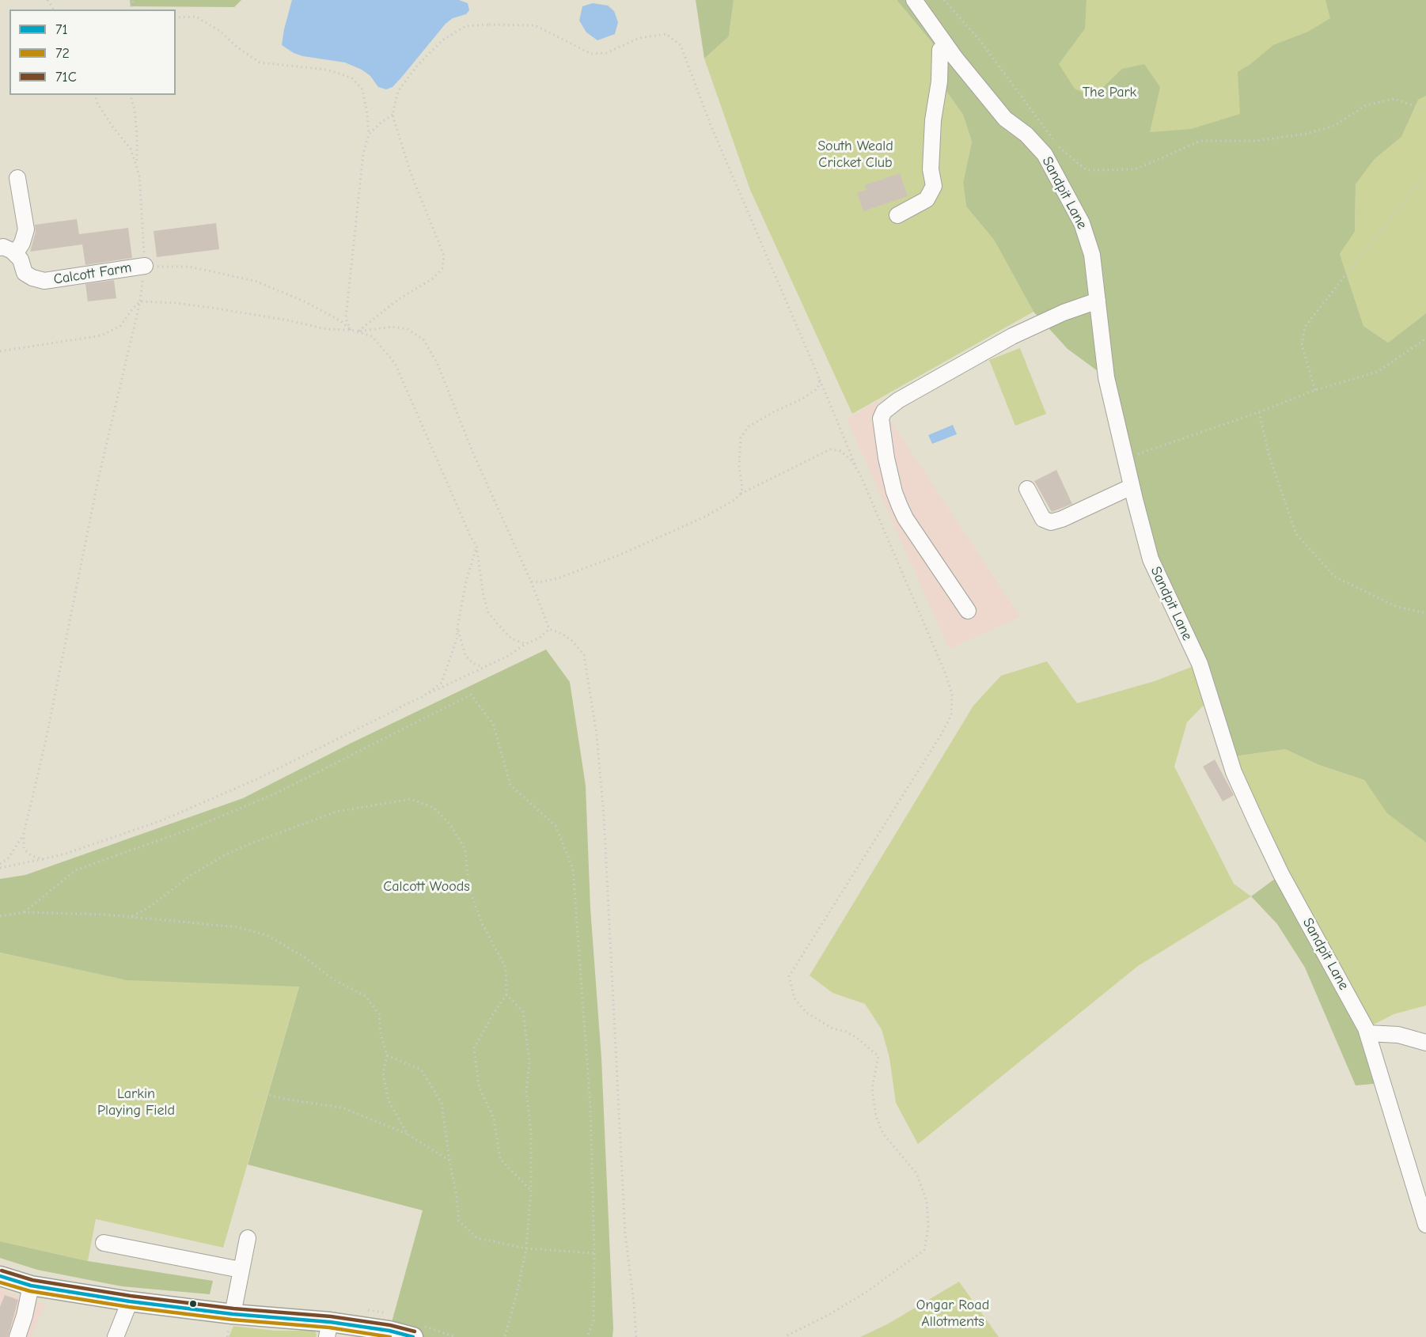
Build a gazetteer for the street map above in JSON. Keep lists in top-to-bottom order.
{
  "streets": {
    "street": ["Sandpit Lane", "Calcott Farm"]
  },
  "parks": [
    "The Park",
    "South Weald Cricket Club",
    "Calcott Woods",
    "Larkin Playing Field",
    "Ongar Road Allotments"
  ],
  "lines": ["transit line 71C", "transit line 71", "transit line 72"],
  "legend": ["71", "72", "71C"]
}
